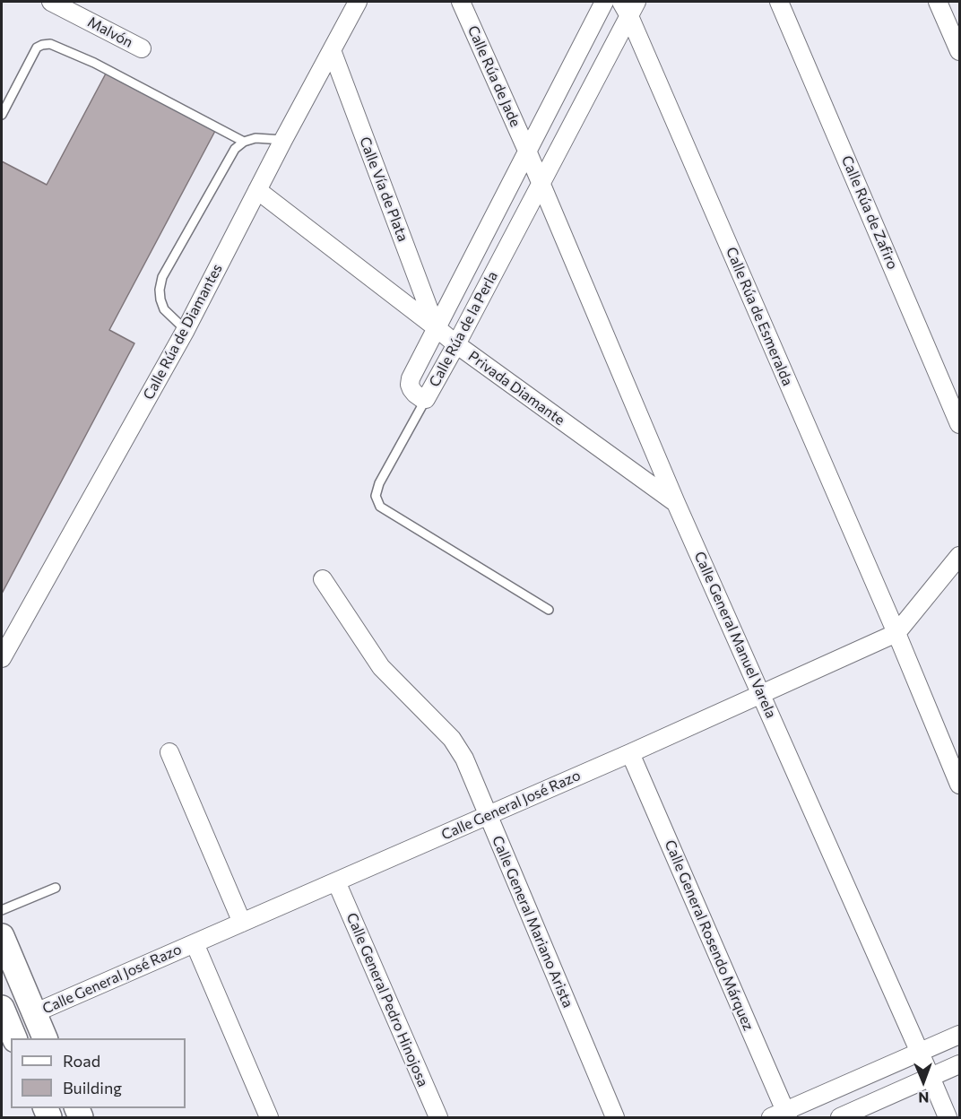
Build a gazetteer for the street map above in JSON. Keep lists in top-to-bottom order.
{
  "streets": {
    "street": [
      "Malvón",
      "Calle Rúa de Jade",
      "Calle Vía de Plata",
      "Calle Rúa de Zafiro",
      "Calle Rúa de Esmeralda",
      "Calle Rúa de la Perla",
      "Calle Rúa de Diamantes",
      "Privada Diamante",
      "Calle General Manuel Varela",
      "Calle General José Razo",
      "Calle General Mariano Arista",
      "Calle General Rosendo Márquez",
      "Calle General Pedro Hinojosa"
    ]
  },
  "crossings": [
    ["Calle Rúa de Jade", "Calle Rúa de la Perla"],
    ["Calle Rúa de Jade", "Calle General Manuel Varela"],
    ["Calle Vía de Plata", "Calle Rúa de la Perla"],
    ["Calle Vía de Plata", "Calle Rúa de Diamantes"],
    ["Calle Vía de Plata", "Privada Diamante"],
    ["Calle Rúa de Esmeralda", "Calle Rúa de la Perla"],
    ["Calle Rúa de Esmeralda", "Calle General José Razo"],
    ["Calle Rúa de la Perla", "Privada Diamante"],
    ["Calle Rúa de la Perla", "Calle General Manuel Varela"],
    ["Calle Rúa de Diamantes", "Privada Diamante"],
    ["Privada Diamante", "Calle General Manuel Varela"],
    ["Calle General Manuel Varela", "Calle General José Razo"],
    ["Calle General José Razo", "Calle General Mariano Arista"],
    ["Calle General José Razo", "Calle General Rosendo Márquez"],
    ["Calle General José Razo", "Calle General Pedro Hinojosa"]
  ],
  "legend": ["Road", "Building"],
  "north": "bottom"
}
